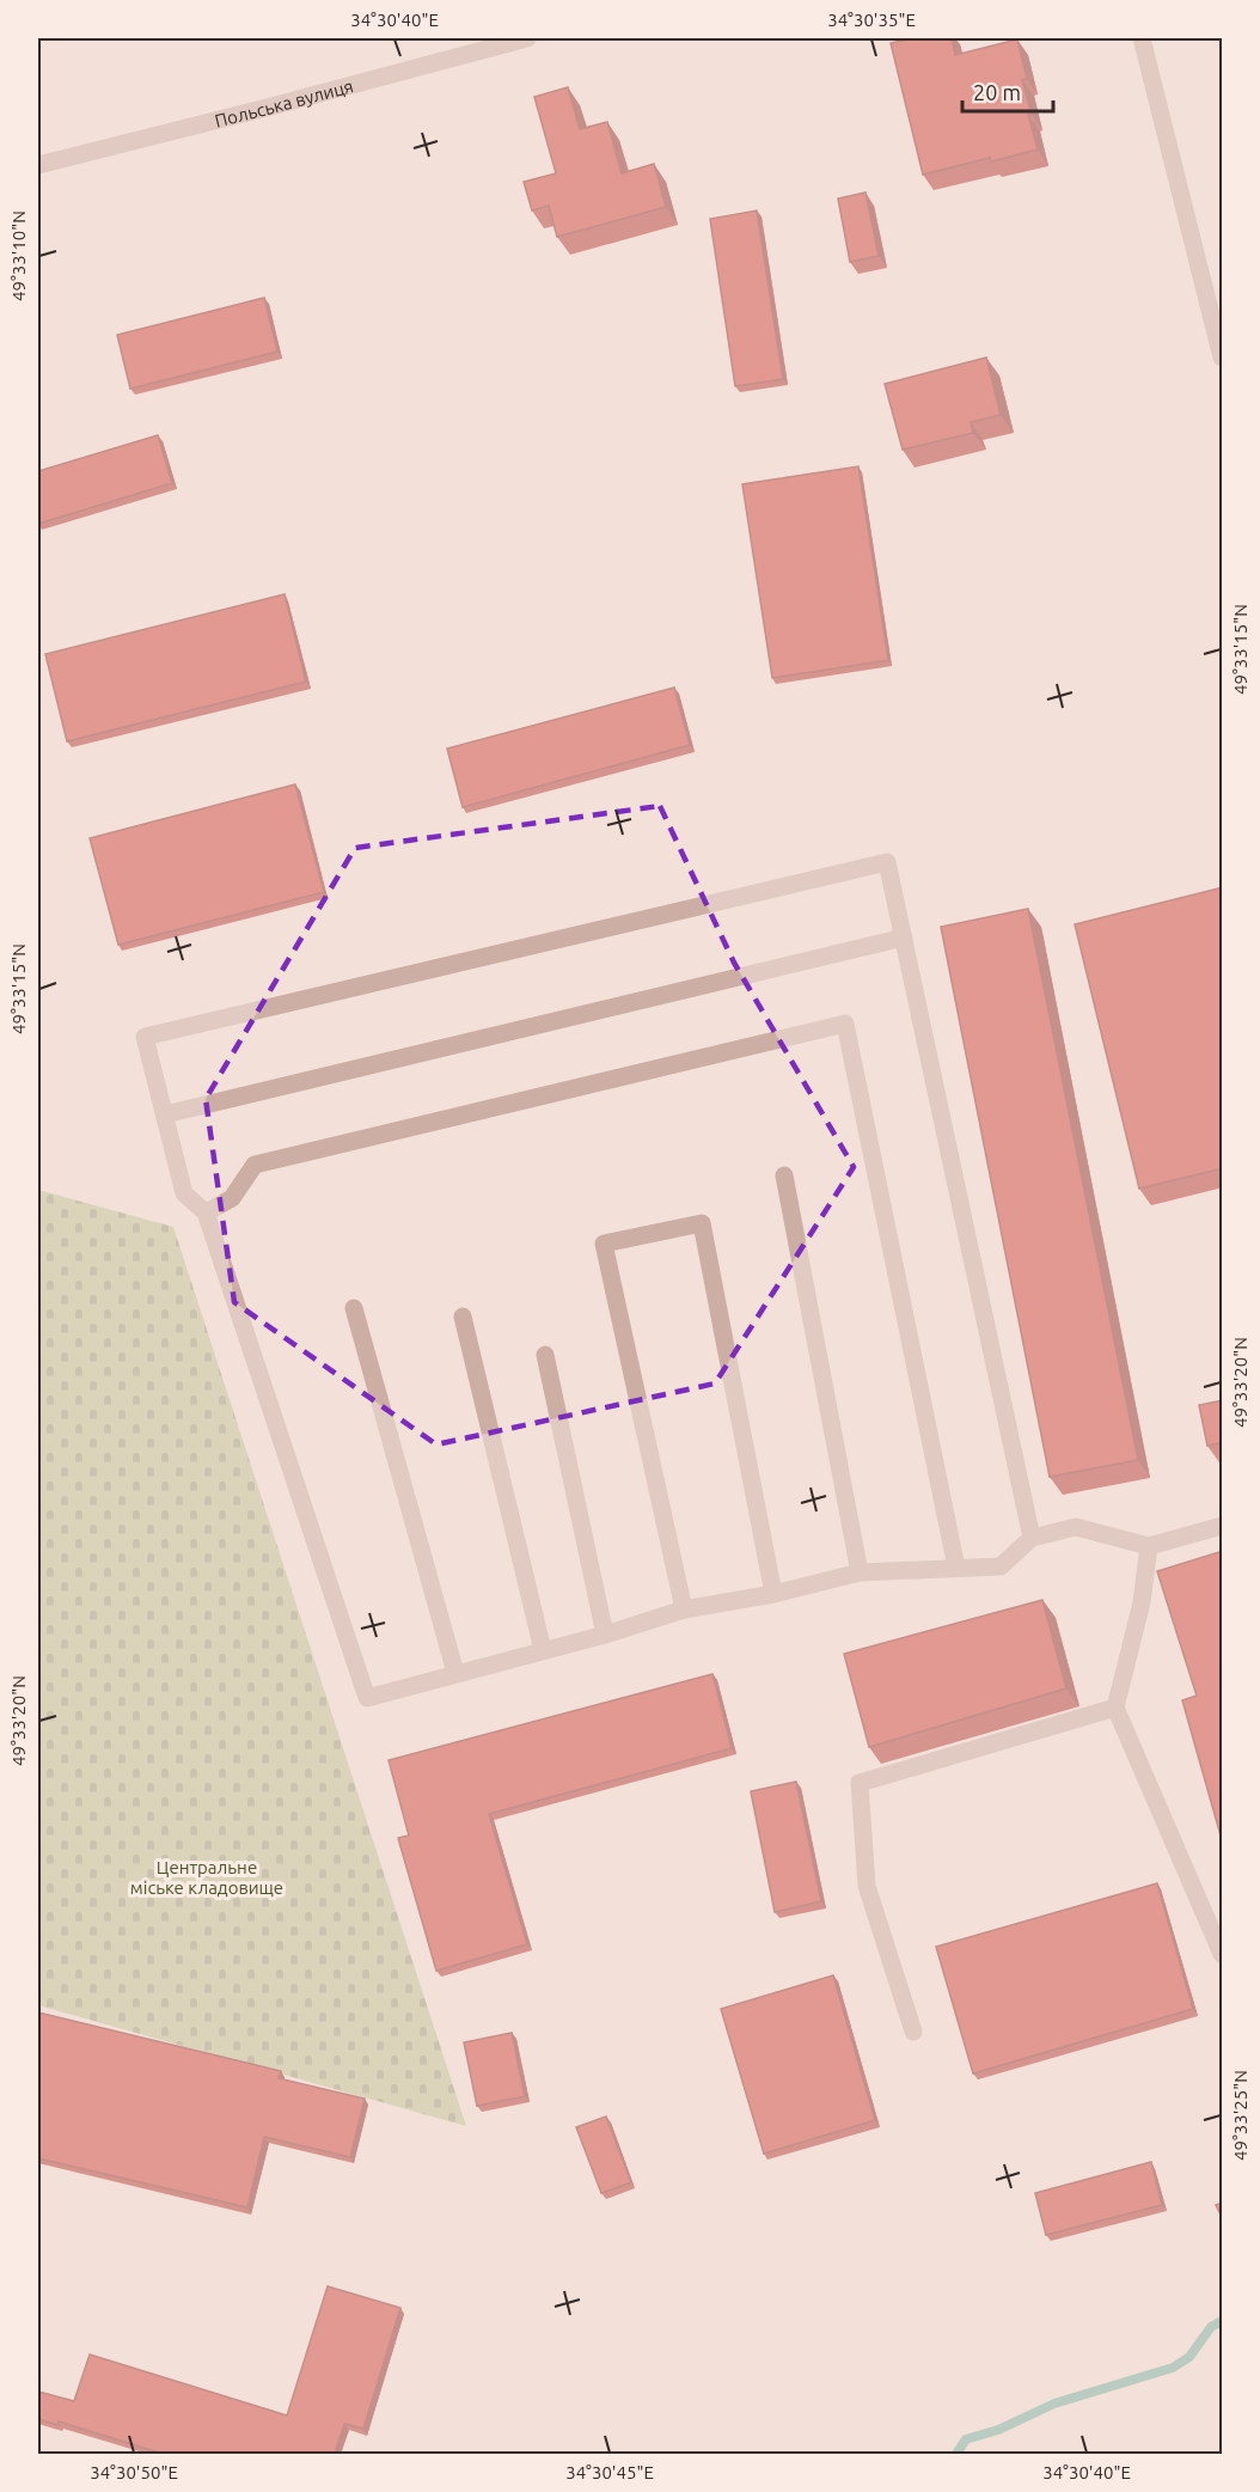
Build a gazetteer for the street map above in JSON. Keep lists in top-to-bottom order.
{
  "streets": {
    "street": ["Польська вулиця"]
  },
  "parks": ["Центральне міське кладовище"],
  "scale_bar": "20 m",
  "coordinates": [
    "34°30'40\"E",
    "34°30'35\"E",
    "49°33'10\"N",
    "49°33'15\"N",
    "49°33'20\"N",
    "49°33'25\"N",
    "34°30'50\"E",
    "34°30'45\"E"
  ]
}
